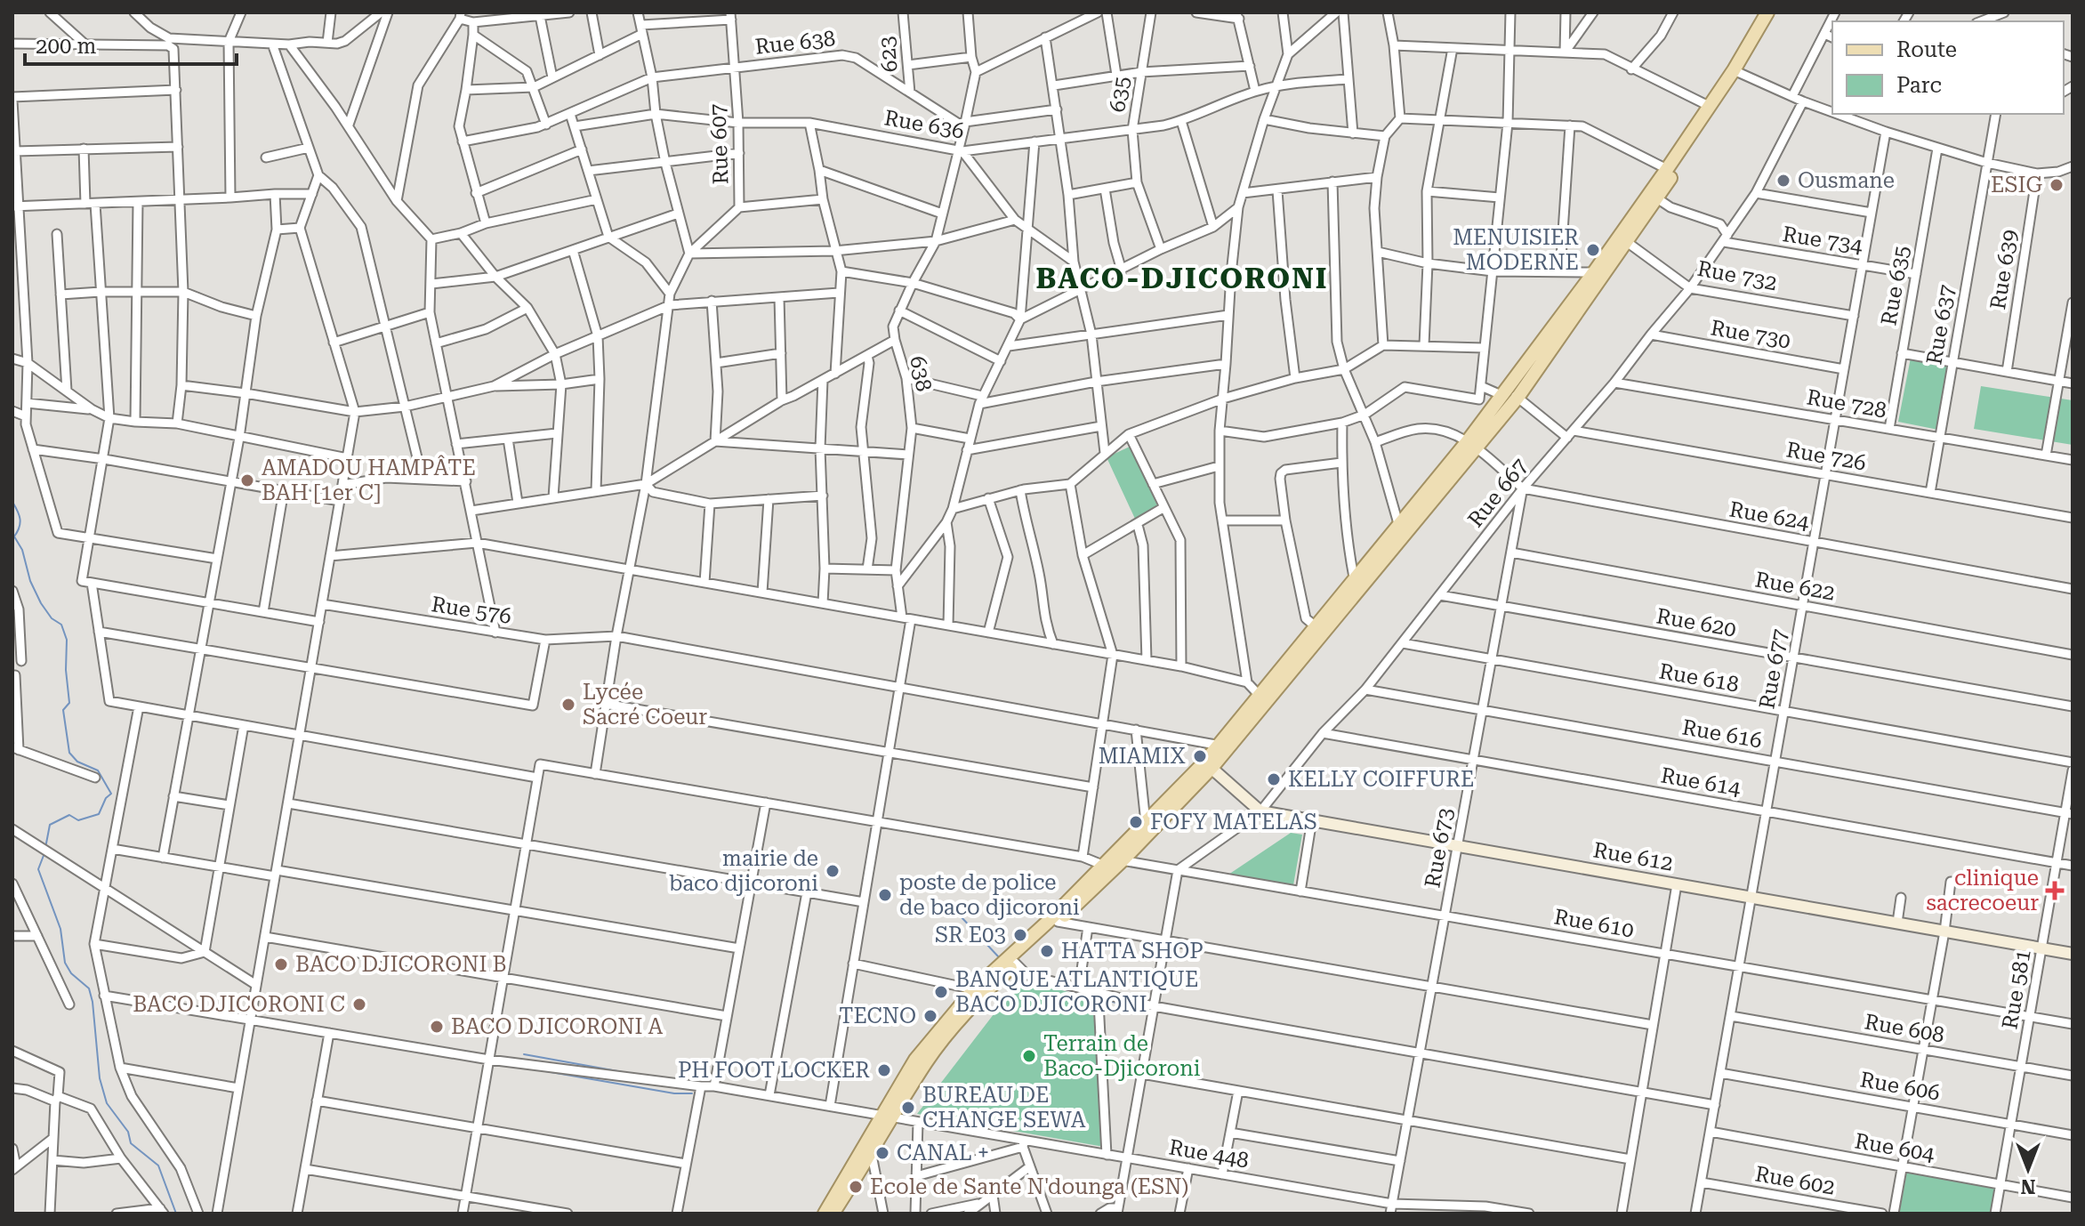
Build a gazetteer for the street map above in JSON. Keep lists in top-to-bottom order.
{
  "streets": {
    "street": [
      "Rue 638",
      "623",
      "635",
      "Rue 636",
      "Rue 607",
      "Rue 734",
      "Rue 639",
      "Rue 732",
      "Rue 635",
      "Rue 637",
      "Rue 730",
      "638",
      "Rue 728",
      "Rue 726",
      "Rue 667",
      "Rue 624",
      "Rue 622",
      "Rue 576",
      "Rue 620",
      "Rue 677",
      "Rue 618",
      "Rue 616",
      "Rue 614",
      "Rue 673",
      "Rue 612",
      "Rue 610",
      "Rue 581",
      "Rue 608",
      "Rue 606",
      "Rue 604",
      "Rue 448",
      "Rue 602"
    ]
  },
  "crossings": [
    ["Rue 638", "623"],
    ["Rue 638", "Rue 607"],
    ["Rue 638", "638"],
    ["635", "Rue 636"],
    ["Rue 636", "Rue 607"],
    ["Rue 636", "638"],
    ["Rue 734", "Rue 635"],
    ["Rue 734", "Rue 667"],
    ["Rue 734", "Rue 677"],
    ["Rue 732", "Rue 667"],
    ["Rue 732", "Rue 677"],
    ["Rue 635", "Rue 728"],
    ["Rue 637", "Rue 728"],
    ["Rue 637", "Rue 726"],
    ["Rue 730", "Rue 667"],
    ["Rue 730", "Rue 677"],
    ["638", "Rue 576"],
    ["638", "Rue 610"],
    ["638", "Rue 448"],
    ["Rue 728", "Rue 667"],
    ["Rue 728", "Rue 677"],
    ["Rue 726", "Rue 667"],
    ["Rue 726", "Rue 677"],
    ["Rue 667", "Rue 624"],
    ["Rue 667", "Rue 620"],
    ["Rue 667", "Rue 618"],
    ["Rue 667", "Rue 616"],
    ["Rue 667", "Rue 614"],
    ["Rue 667", "Rue 673"],
    ["Rue 667", "Rue 612"],
    ["Rue 667", "Rue 610"],
    ["Rue 624", "Rue 677"],
    ["Rue 624", "Rue 673"],
    ["Rue 622", "Rue 677"],
    ["Rue 622", "Rue 673"],
    ["Rue 620", "Rue 677"],
    ["Rue 620", "Rue 673"],
    ["Rue 677", "Rue 618"],
    ["Rue 677", "Rue 616"],
    ["Rue 677", "Rue 614"],
    ["Rue 677", "Rue 612"],
    ["Rue 677", "Rue 610"],
    ["Rue 677", "Rue 608"],
    ["Rue 677", "Rue 606"],
    ["Rue 677", "Rue 604"],
    ["Rue 677", "Rue 602"],
    ["Rue 618", "Rue 673"],
    ["Rue 616", "Rue 673"],
    ["Rue 616", "Rue 581"],
    ["Rue 614", "Rue 673"],
    ["Rue 614", "Rue 581"],
    ["Rue 673", "Rue 612"],
    ["Rue 673", "Rue 610"],
    ["Rue 673", "Rue 448"],
    ["Rue 612", "Rue 581"],
    ["Rue 610", "Rue 581"],
    ["Rue 581", "Rue 608"],
    ["Rue 581", "Rue 606"],
    ["Rue 581", "Rue 604"]
  ],
  "districts": ["BACO-DJICORONI"],
  "places": {
    "other": [
      "Ousmane",
      "ESIG",
      "MENUISIER MODERNE",
      "AMADOU HAMPÂTE BAH [1er C]",
      "Lycée Sacré Coeur",
      "MIAMIX",
      "KELLY COIFFURE",
      "FOFY MATELAS",
      "mairie de baco djicoroni",
      "poste de police de baco djicoroni",
      "SR E03",
      "HATTA SHOP",
      "BACO DJICORONI B",
      "BANQUE ATLANTIQUE BACO DJICORONI",
      "BACO DJICORONI C",
      "TECNO",
      "BACO DJICORONI A",
      "Terrain de Baco-Djicoroni",
      "PH FOOT LOCKER",
      "BUREAU DE CHANGE SEWA",
      "CANAL +",
      "Ecole de Sante N'dounga (ESN)"
    ],
    "health": ["clinique sacrecoeur"]
  },
  "legend": ["Route", "Parc"],
  "scale_bar": "200 m",
  "north": "bottom"
}
